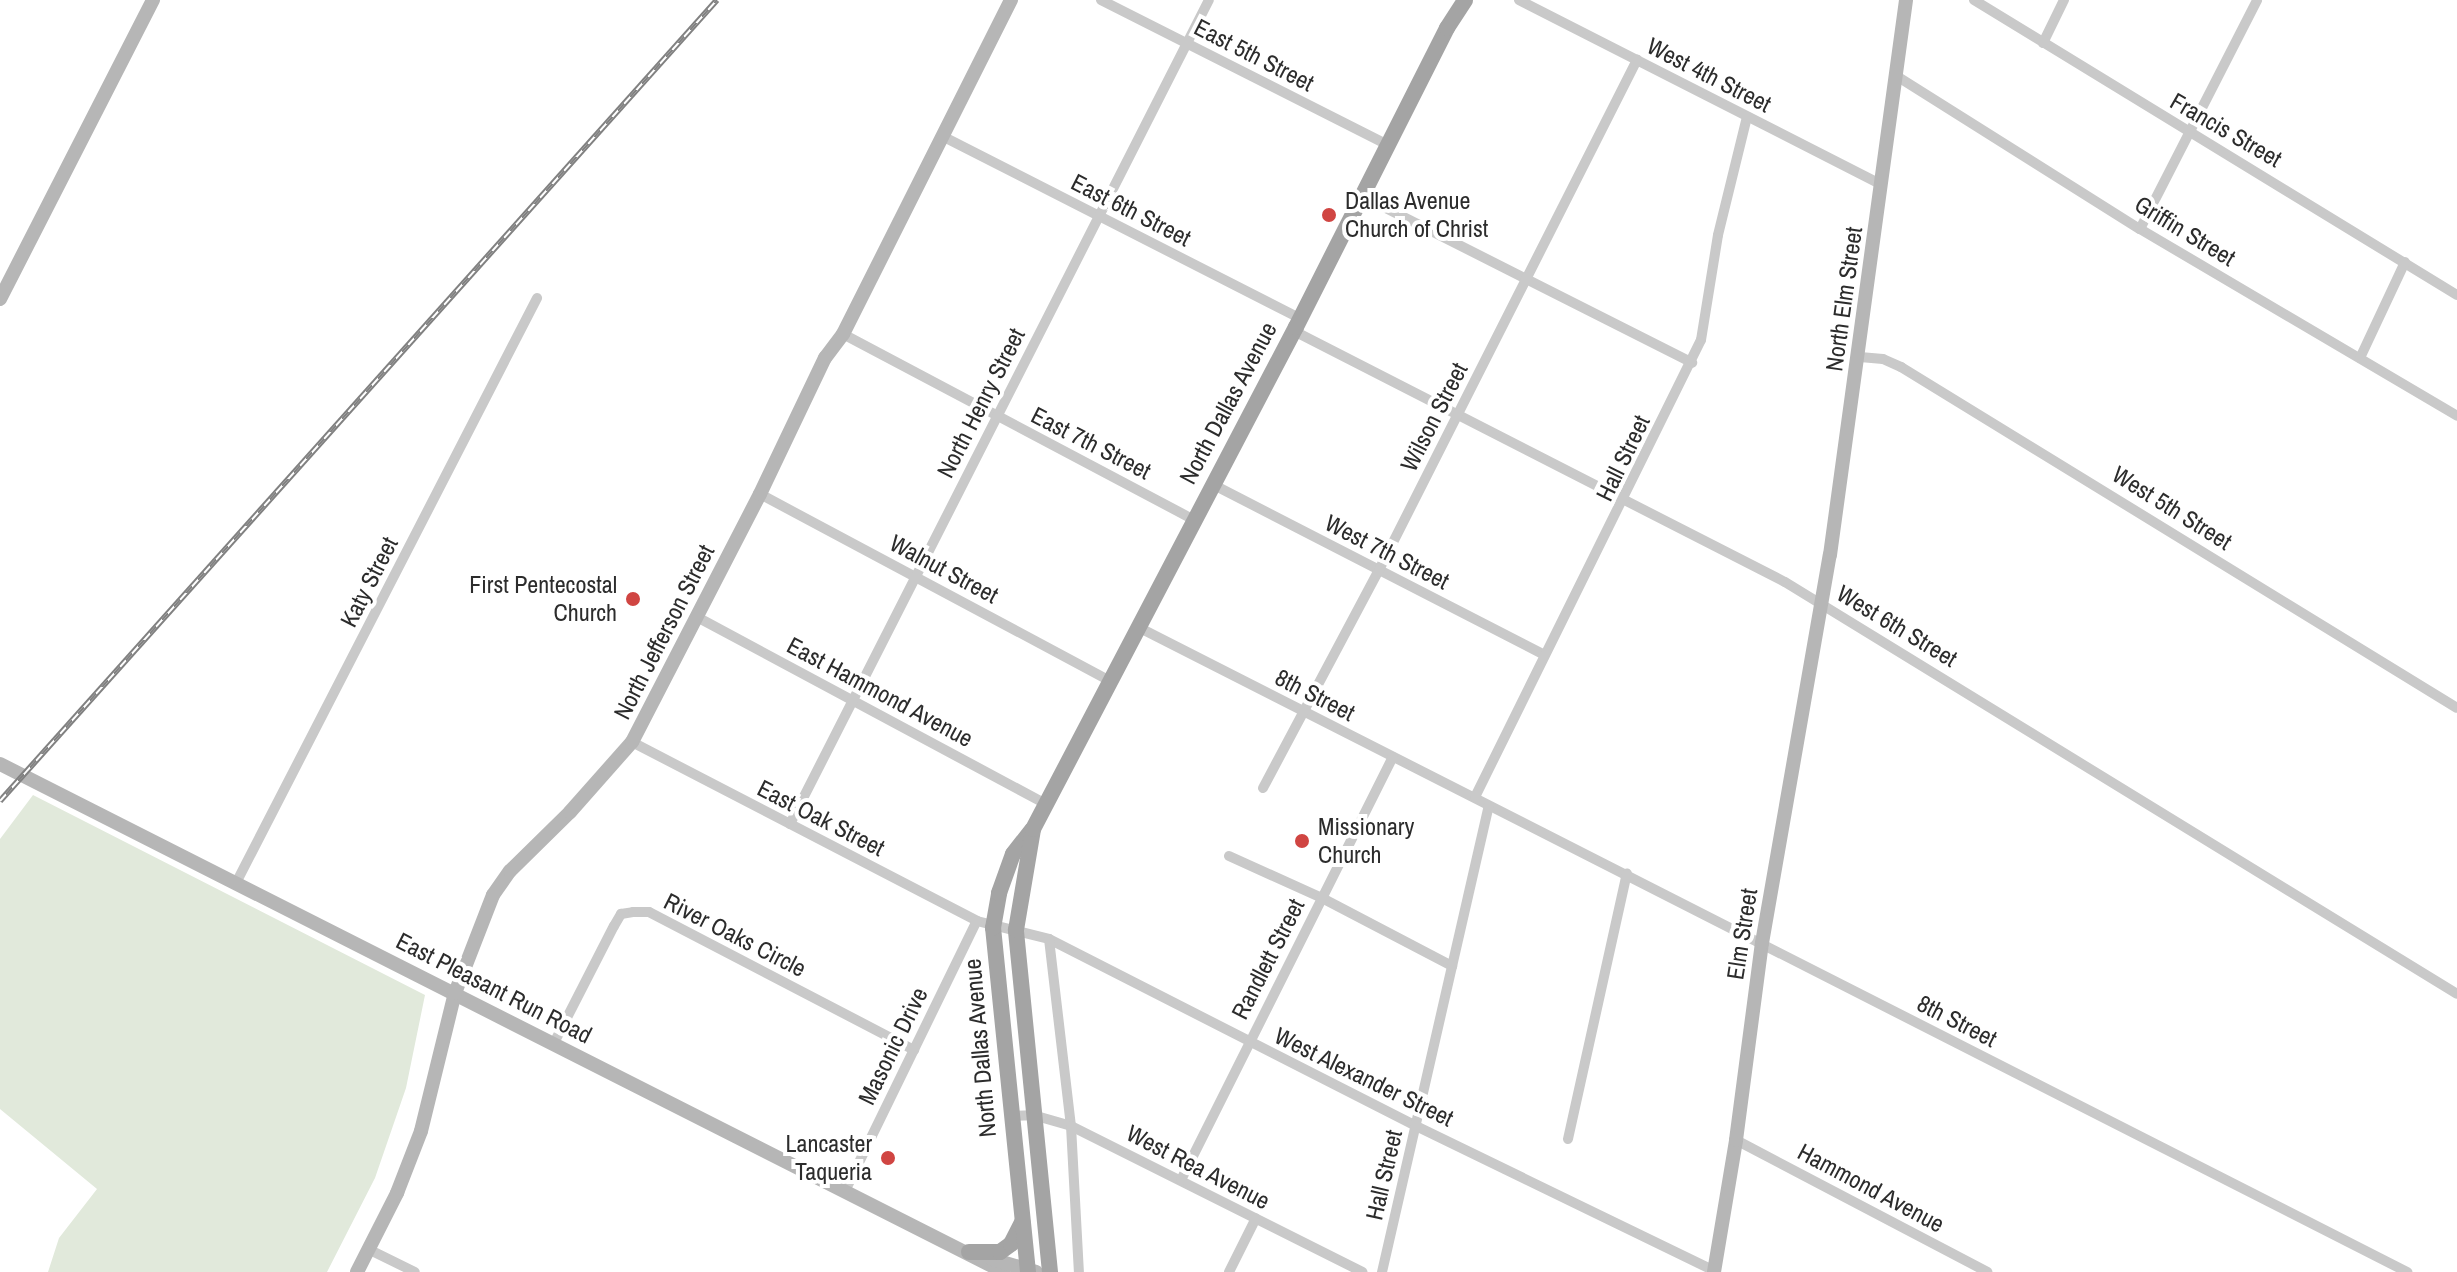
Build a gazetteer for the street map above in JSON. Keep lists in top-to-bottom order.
{
  "streets": {
    "main road": ["North Dallas Avenue"],
    "street": [
      "East 5th Street",
      "West 4th Street",
      "Francis Street",
      "East 6th Street",
      "Griffin Street",
      "North Elm Street",
      "North Henry Street",
      "Wilson Street",
      "East 7th Street",
      "Hall Street",
      "West 5th Street",
      "West 7th Street",
      "Walnut Street",
      "Katy Street",
      "West 6th Street",
      "North Jefferson Street",
      "East Hammond Avenue",
      "8th Street",
      "East Oak Street",
      "Elm Street",
      "River Oaks Circle",
      "Randlett Street",
      "East Pleasant Run Road",
      "Masonic Drive",
      "West Alexander Street",
      "West Rea Avenue",
      "Hammond Avenue"
    ]
  },
  "crossings": [
    ["East 5th Street", "North Henry Street"],
    ["East 5th Street", "North Dallas Avenue"],
    ["West 4th Street", "North Elm Street"],
    ["West 4th Street", "Wilson Street"],
    ["West 4th Street", "Hall Street"],
    ["East 6th Street", "North Henry Street"],
    ["East 6th Street", "North Dallas Avenue"],
    ["East 6th Street", "West 6th Street"],
    ["East 6th Street", "North Jefferson Street"],
    ["Griffin Street", "North Elm Street"],
    ["North Elm Street", "West 5th Street"],
    ["North Elm Street", "West 6th Street"],
    ["North Elm Street", "Elm Street"],
    ["North Henry Street", "East 7th Street"],
    ["North Henry Street", "Walnut Street"],
    ["North Henry Street", "East Hammond Avenue"],
    ["North Henry Street", "East Oak Street"],
    ["North Dallas Avenue", "East 7th Street"],
    ["North Dallas Avenue", "West 7th Street"],
    ["North Dallas Avenue", "Walnut Street"],
    ["North Dallas Avenue", "West 6th Street"],
    ["North Dallas Avenue", "East Hammond Avenue"],
    ["North Dallas Avenue", "8th Street"],
    ["North Dallas Avenue", "East Oak Street"],
    ["North Dallas Avenue", "Masonic Drive"],
    ["North Dallas Avenue", "West Alexander Street"],
    ["North Dallas Avenue", "West Rea Avenue"],
    ["Wilson Street", "West 7th Street"],
    ["Wilson Street", "West 6th Street"],
    ["Wilson Street", "8th Street"],
    ["East 7th Street", "North Jefferson Street"],
    ["Hall Street", "West 7th Street"],
    ["Hall Street", "West 6th Street"],
    ["Hall Street", "8th Street"],
    ["Hall Street", "West Alexander Street"],
    ["Walnut Street", "North Jefferson Street"],
    ["Katy Street", "East Pleasant Run Road"],
    ["West 6th Street", "Elm Street"],
    ["North Jefferson Street", "East Hammond Avenue"],
    ["North Jefferson Street", "East Oak Street"],
    ["North Jefferson Street", "East Pleasant Run Road"],
    ["8th Street", "Elm Street"],
    ["8th Street", "Randlett Street"],
    ["East Oak Street", "Masonic Drive"],
    ["East Oak Street", "West Alexander Street"],
    ["Elm Street", "West Alexander Street"],
    ["Elm Street", "Hammond Avenue"],
    ["River Oaks Circle", "East Pleasant Run Road"],
    ["River Oaks Circle", "Masonic Drive"],
    ["Randlett Street", "West Alexander Street"],
    ["Randlett Street", "West Rea Avenue"],
    ["East Pleasant Run Road", "Masonic Drive"],
    ["Masonic Drive", "West Alexander Street"]
  ],
  "places": [
    "Dallas Avenue Church of Christ",
    "First Pentecostal Church",
    "Missionary Church",
    "Lancaster Taqueria"
  ]
}
